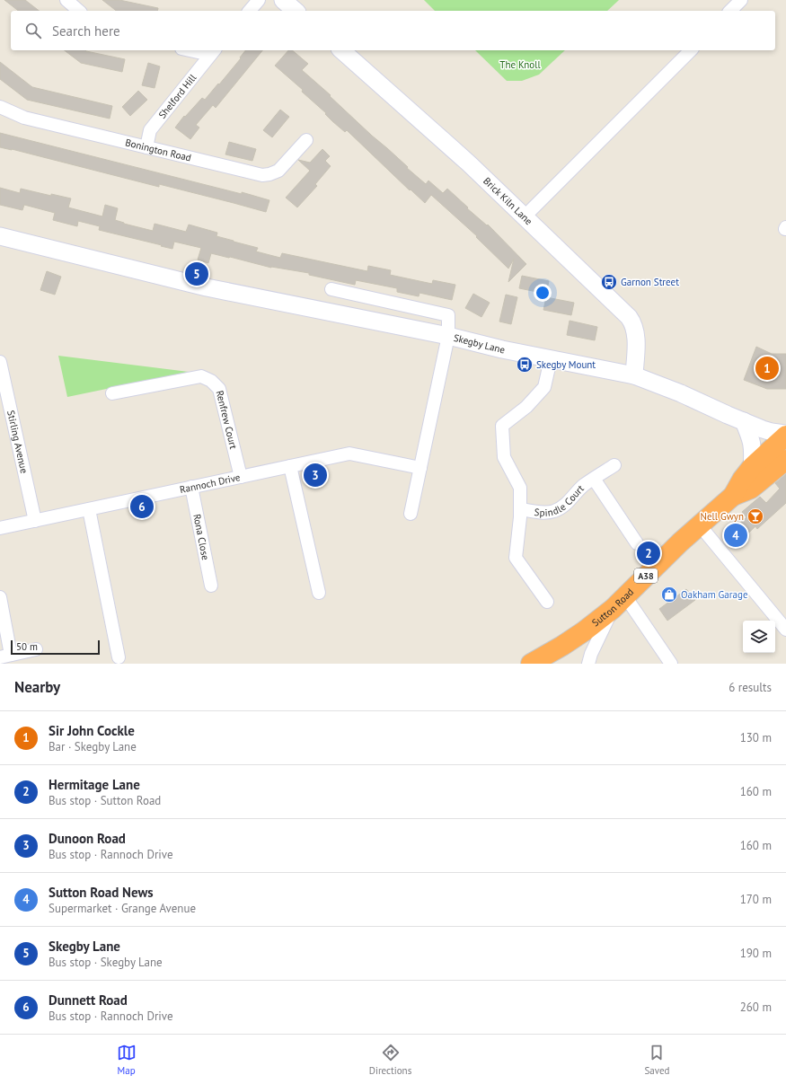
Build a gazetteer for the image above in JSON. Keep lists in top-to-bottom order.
{
  "streets": {
    "highway": ["A38", "Sutton Road"],
    "main road": ["Brick Kiln Lane", "Skegby Lane"],
    "street": [
      "Shelford Hill",
      "Bonington Road",
      "Renfrew Court",
      "Stirling Avenue",
      "Rannoch Drive",
      "Spindle Court",
      "Rona Close"
    ]
  },
  "crossings": [
    ["Shelford Hill", "Bonington Road"],
    ["Brick Kiln Lane", "Skegby Lane"],
    ["Skegby Lane", "Sutton Road"],
    ["Renfrew Court", "Rannoch Drive"],
    ["Stirling Avenue", "Rannoch Drive"],
    ["Rannoch Drive", "Rona Close"]
  ],
  "parks": ["The Knoll"],
  "places": {
    "bus stop": ["Garnon Street", "Skegby Mount"],
    "bar": ["Nell Gwyn"],
    "shop": ["Oakham Garage"]
  },
  "scale_bar": "50 m",
  "page": {
    "search": "Search here",
    "pins": [
      "5",
      "1",
      "3",
      "6",
      "4",
      "2"
    ],
    "scale": "50 m",
    "heading": ["Nearby", "6 results"],
    "list": [
      {
        "mark": "1",
        "name": "Sir John Cockle",
        "note": "Bar · Skegby Lane",
        "value": "130 m"
      },
      {
        "mark": "2",
        "name": "Hermitage Lane",
        "note": "Bus stop · Sutton Road",
        "value": "160 m"
      },
      {
        "mark": "3",
        "name": "Dunoon Road",
        "note": "Bus stop · Rannoch Drive",
        "value": "160 m"
      },
      {
        "mark": "4",
        "name": "Sutton Road News",
        "note": "Supermarket · Grange Avenue",
        "value": "170 m"
      },
      {
        "mark": "5",
        "name": "Skegby Lane",
        "note": "Bus stop · Skegby Lane",
        "value": "190 m"
      },
      {
        "mark": "6",
        "name": "Dunnett Road",
        "note": "Bus stop · Rannoch Drive",
        "value": "260 m"
      }
    ],
    "nav": ["Map", "Directions", "Saved"]
  }
}
